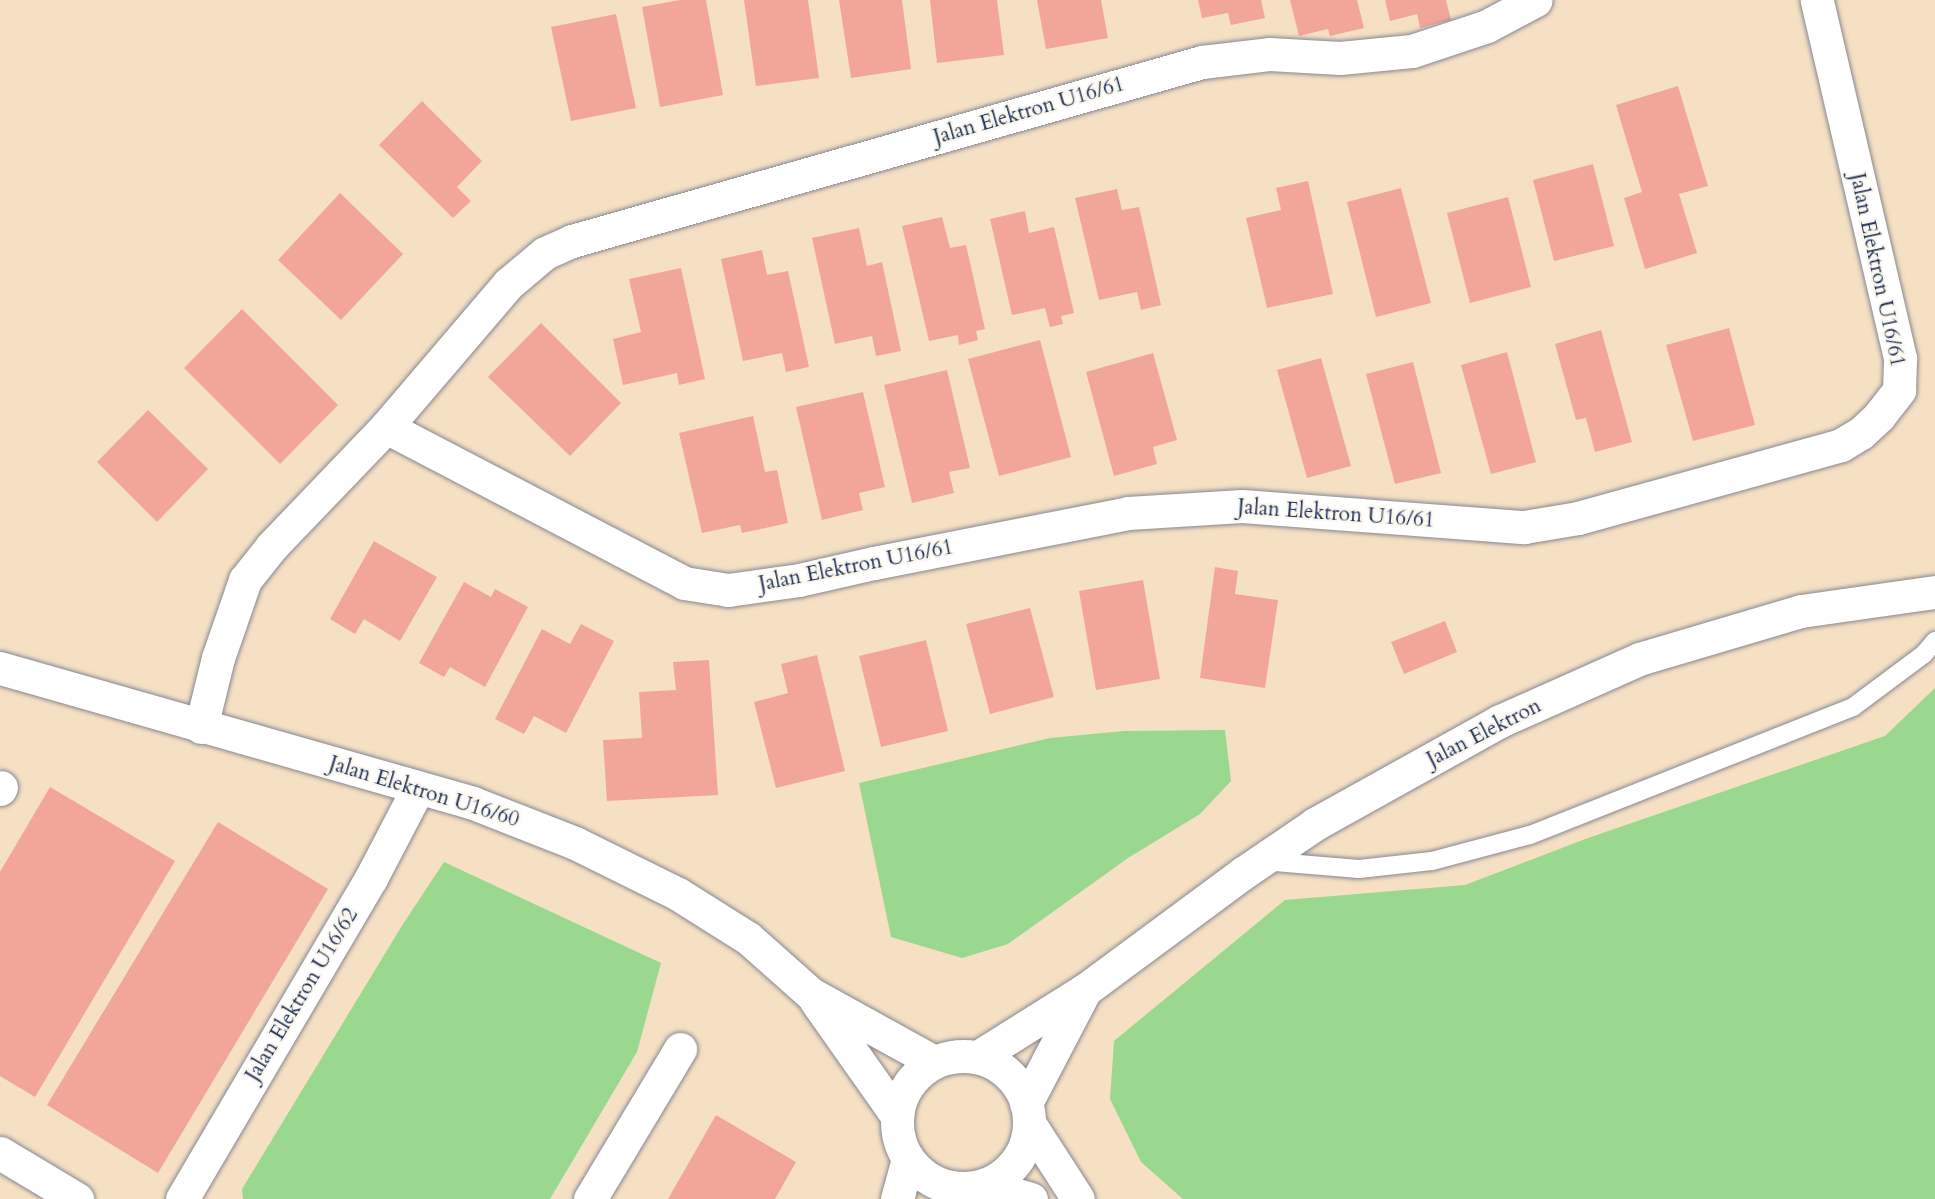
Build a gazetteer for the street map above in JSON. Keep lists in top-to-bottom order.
{
  "streets": {
    "street": [
      "Jalan Elektron U16/61",
      "Jalan Elektron",
      "Jalan Elektron U16/60",
      "Jalan Elektron U16/62"
    ]
  },
  "crossings": [
    ["Jalan Elektron U16/61", "Jalan Elektron U16/60"],
    ["Jalan Elektron U16/60", "Jalan Elektron U16/62"]
  ]
}
